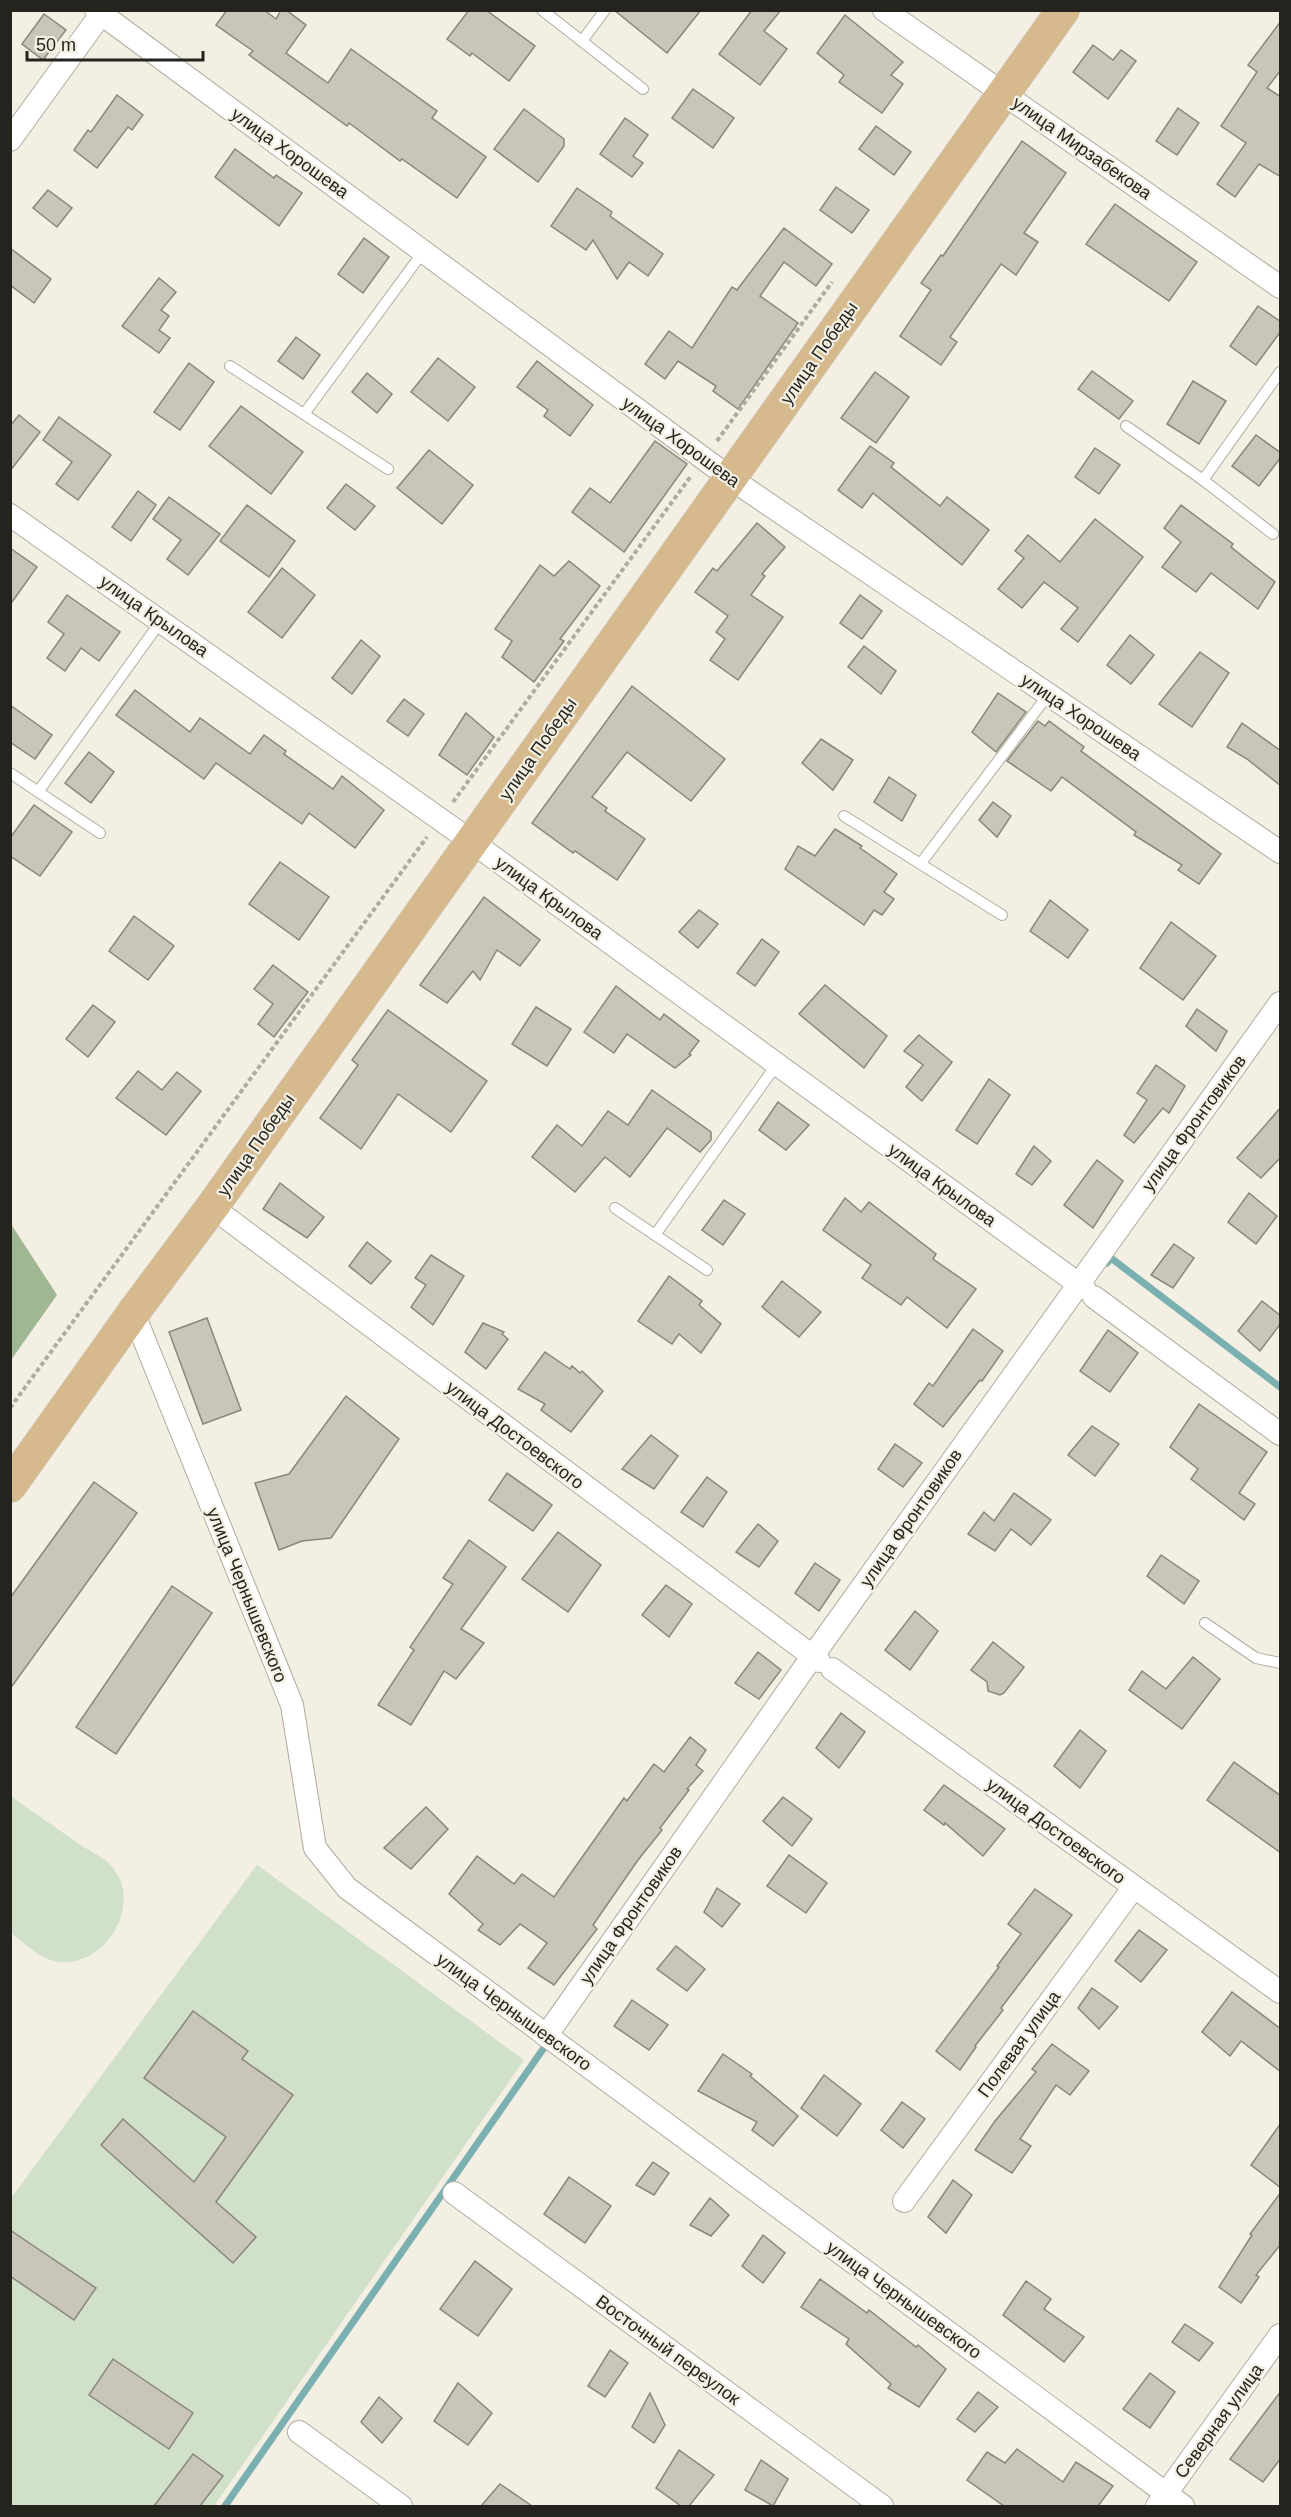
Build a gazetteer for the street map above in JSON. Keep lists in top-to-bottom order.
{
  "streets": {
    "main road": ["улица Победы"],
    "street": [
      "улица Мирзабекова",
      "улица Хорошева",
      "улица Крылова",
      "улица Фронтовиков",
      "улица Достоевского",
      "улица Чернышевского",
      "Полевая улица",
      "Восточный переулок",
      "Северная улица"
    ]
  },
  "crossings": [
    ["улица Мирзабекова", "улица Победы"],
    ["улица Хорошева", "улица Победы"],
    ["улица Победы", "улица Крылова"],
    ["улица Победы", "улица Достоевского"],
    ["улица Победы", "улица Чернышевского"],
    ["улица Крылова", "улица Фронтовиков"],
    ["улица Фронтовиков", "улица Достоевского"],
    ["улица Фронтовиков", "улица Чернышевского"],
    ["улица Достоевского", "Полевая улица"],
    ["улица Чернышевского", "Северная улица"]
  ],
  "scale_bar": "50 m"
}
